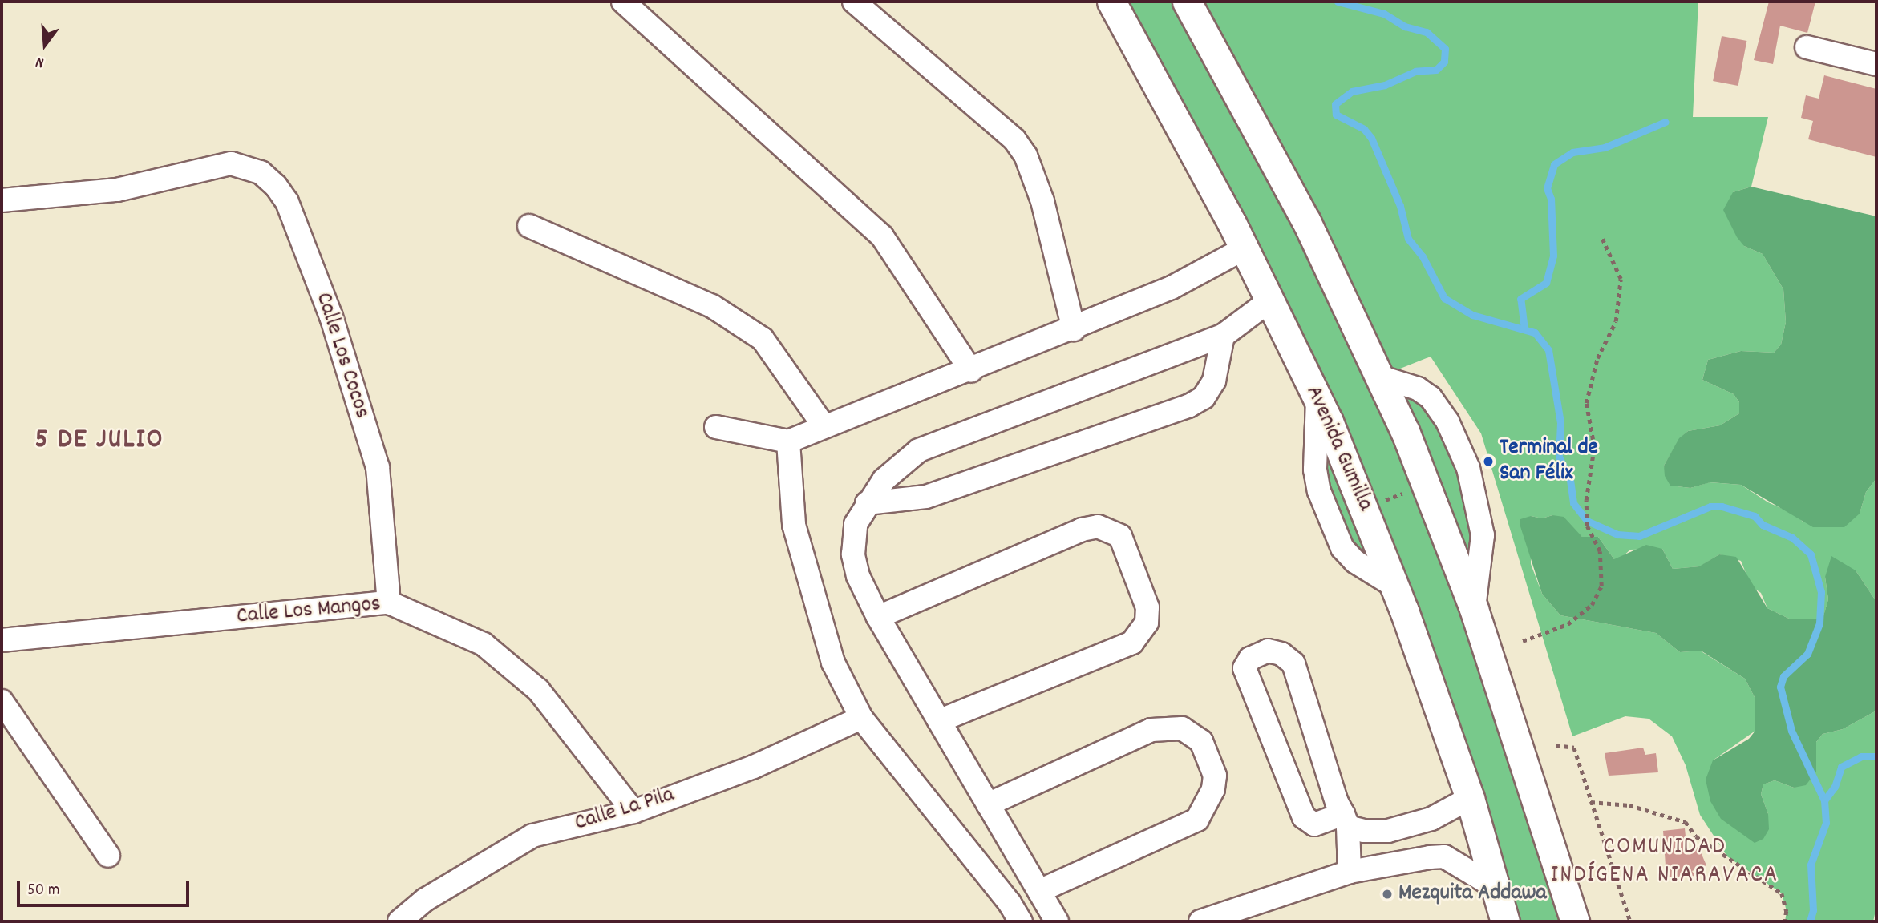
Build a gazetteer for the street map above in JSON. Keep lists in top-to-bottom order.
{
  "streets": {
    "main road": ["Avenida Gumilla"],
    "street": ["Calle Los Cocos", "Calle Los Mangos", "Calle La Pila"]
  },
  "crossings": [
    ["Calle Los Cocos", "Calle Los Mangos"],
    ["Calle Los Mangos", "Calle La Pila"]
  ],
  "districts": ["5 DE JULIO", "COMUNIDAD INDÍGENA NIARAVACA"],
  "places": ["Terminal de San Félix", "Mezquita Addawa"],
  "scale_bar": "50 m",
  "north": "bottom"
}
